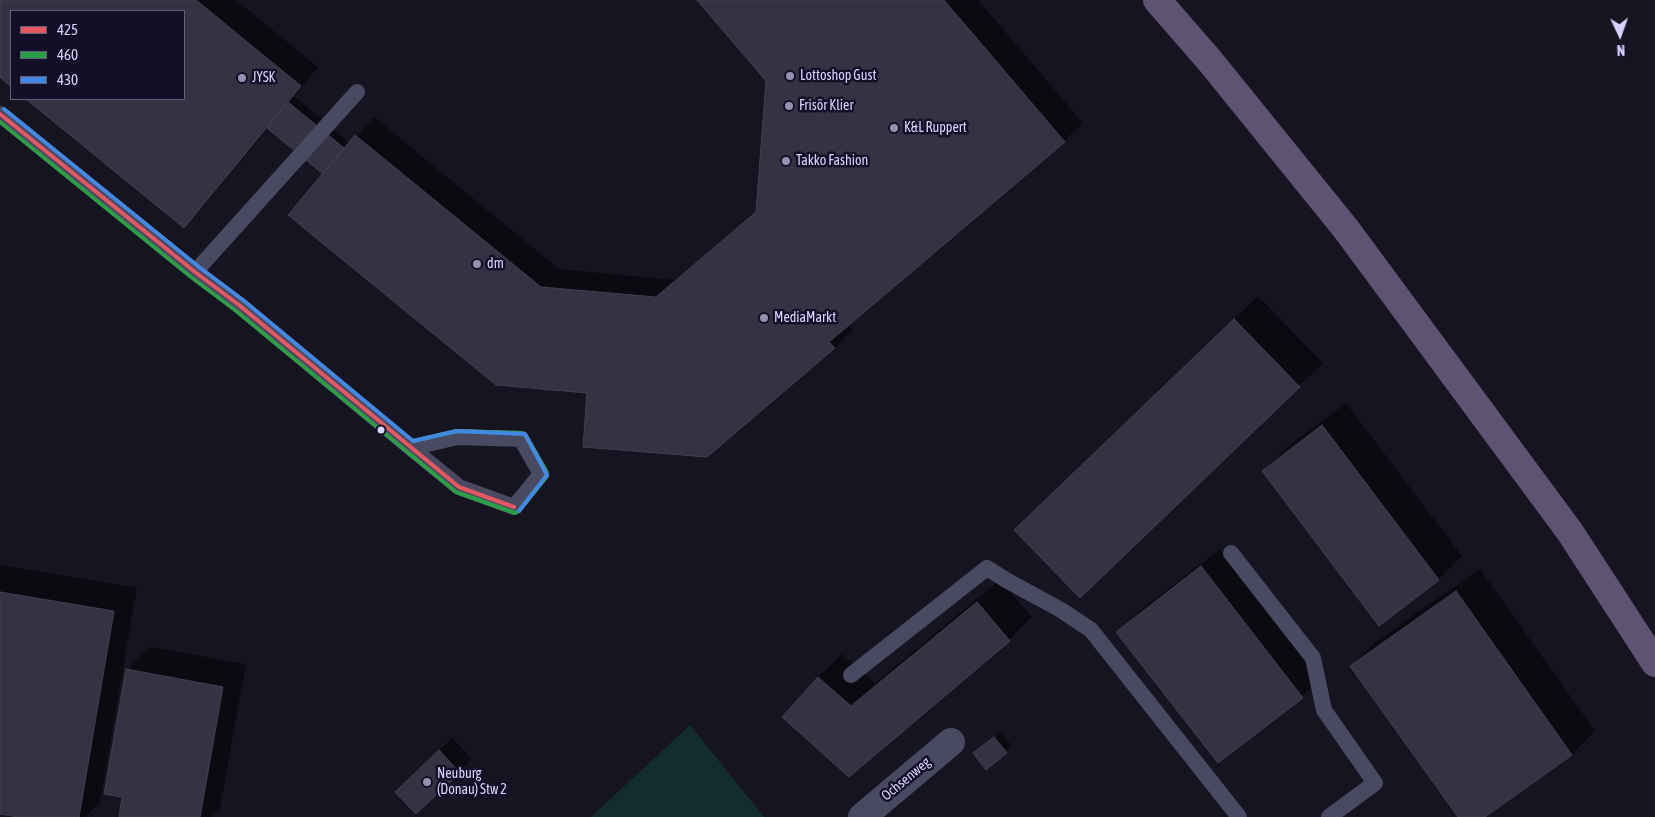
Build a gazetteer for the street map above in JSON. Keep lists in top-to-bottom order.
{
  "streets": {
    "street": ["Ochsenweg"]
  },
  "places": [
    "Lottoshop Gust",
    "JYSK",
    "Frisör Klier",
    "K&L Ruppert",
    "Takko Fashion",
    "dm",
    "MediaMarkt",
    "Neuburg (Donau) Stw 2"
  ],
  "lines": ["transit line 430", "transit line 425", "transit line 460"],
  "legend": ["425", "460", "430"],
  "north": "bottom"
}
